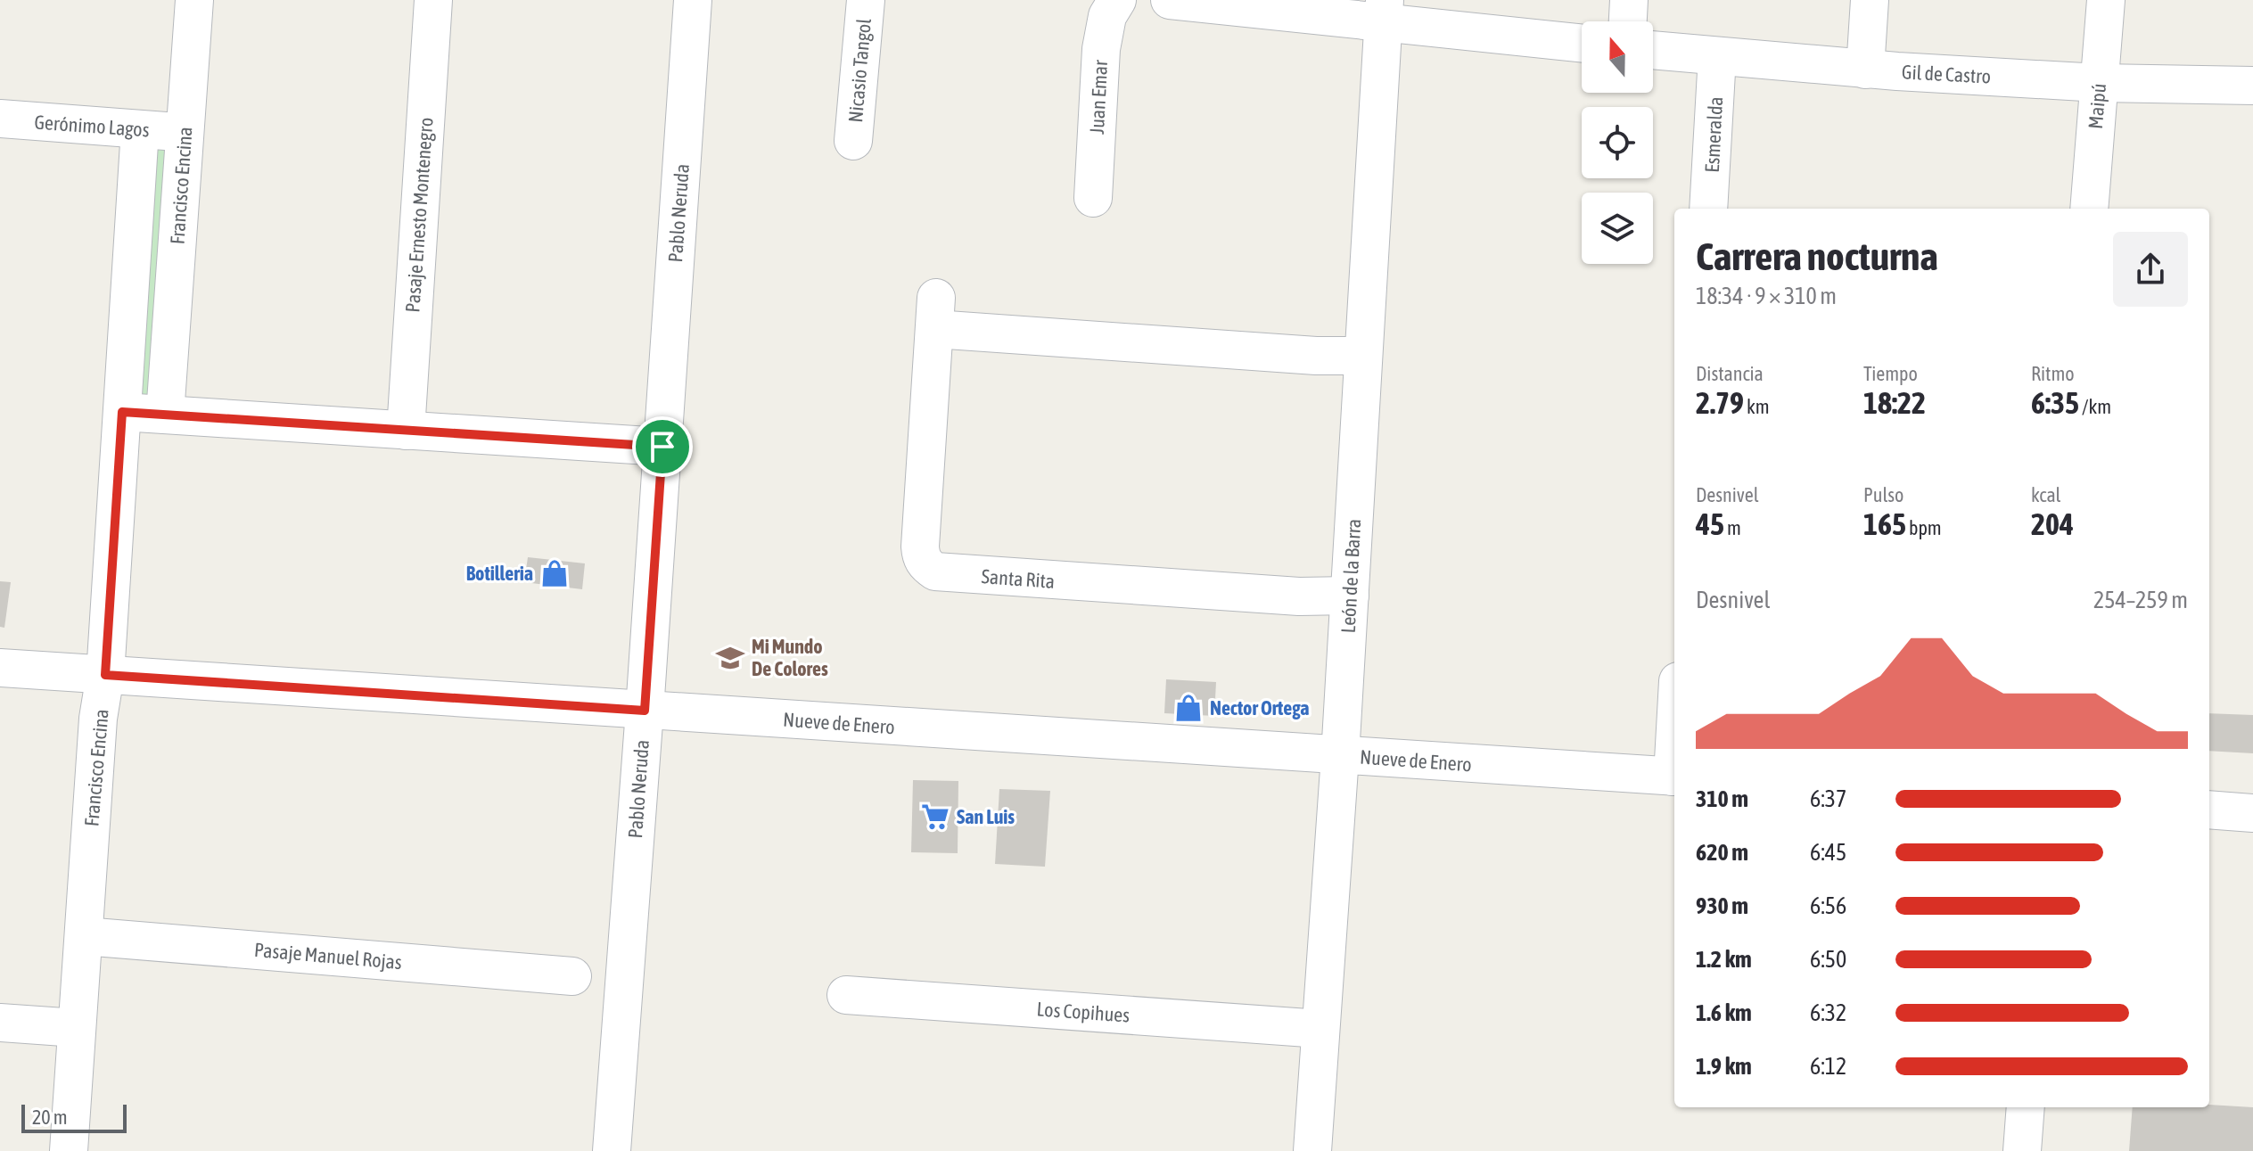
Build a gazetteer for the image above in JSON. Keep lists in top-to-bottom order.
{
  "streets": {
    "street": [
      "Nicasio Tangol",
      "Gil de Castro",
      "Juan Emar",
      "Maipú",
      "Gerónimo Lagos",
      "Esmeralda",
      "Francisco Encina",
      "Pablo Neruda",
      "Pasaje Ernesto Montenegro",
      "León de la Barra",
      "Santa Rita",
      "Nueve de Enero",
      "Pasaje Manuel Rojas",
      "Los Copihues"
    ]
  },
  "crossings": [
    ["Gil de Castro", "Maipú"],
    ["Gil de Castro", "Esmeralda"],
    ["Gerónimo Lagos", "Francisco Encina"],
    ["Francisco Encina", "Nueve de Enero"],
    ["Francisco Encina", "Pasaje Manuel Rojas"],
    ["Pablo Neruda", "Nueve de Enero"],
    ["León de la Barra", "Santa Rita"],
    ["León de la Barra", "Nueve de Enero"],
    ["León de la Barra", "Los Copihues"]
  ],
  "places": {
    "shop": ["Botilleria", "Nector Ortega"],
    "school or university": ["Mi Mundo De Colores"],
    "supermarket": ["San Luis"]
  },
  "scale_bar": "20 m",
  "north": "top",
  "page": {
    "heading": ["Carrera nocturna", "18:34 · 9 × 310 m"],
    "stats": [
      ["Distancia", "2.79 km"],
      ["Tiempo", "18:22"],
      ["Ritmo", "6:35 /km"],
      ["Desnivel", "45 m"],
      ["Pulso", "165 bpm"],
      ["kcal", "204"]
    ],
    "chart": ["Desnivel", "254–259 m"],
    "list": [
      {
        "name": "310 m",
        "note": "6:37"
      },
      {
        "name": "620 m",
        "note": "6:45"
      },
      {
        "name": "930 m",
        "note": "6:56"
      },
      {
        "name": "1.2 km",
        "note": "6:50"
      },
      {
        "name": "1.6 km",
        "note": "6:32"
      },
      {
        "name": "1.9 km",
        "note": "6:12"
      }
    ],
    "scale": "20 m"
  }
}
